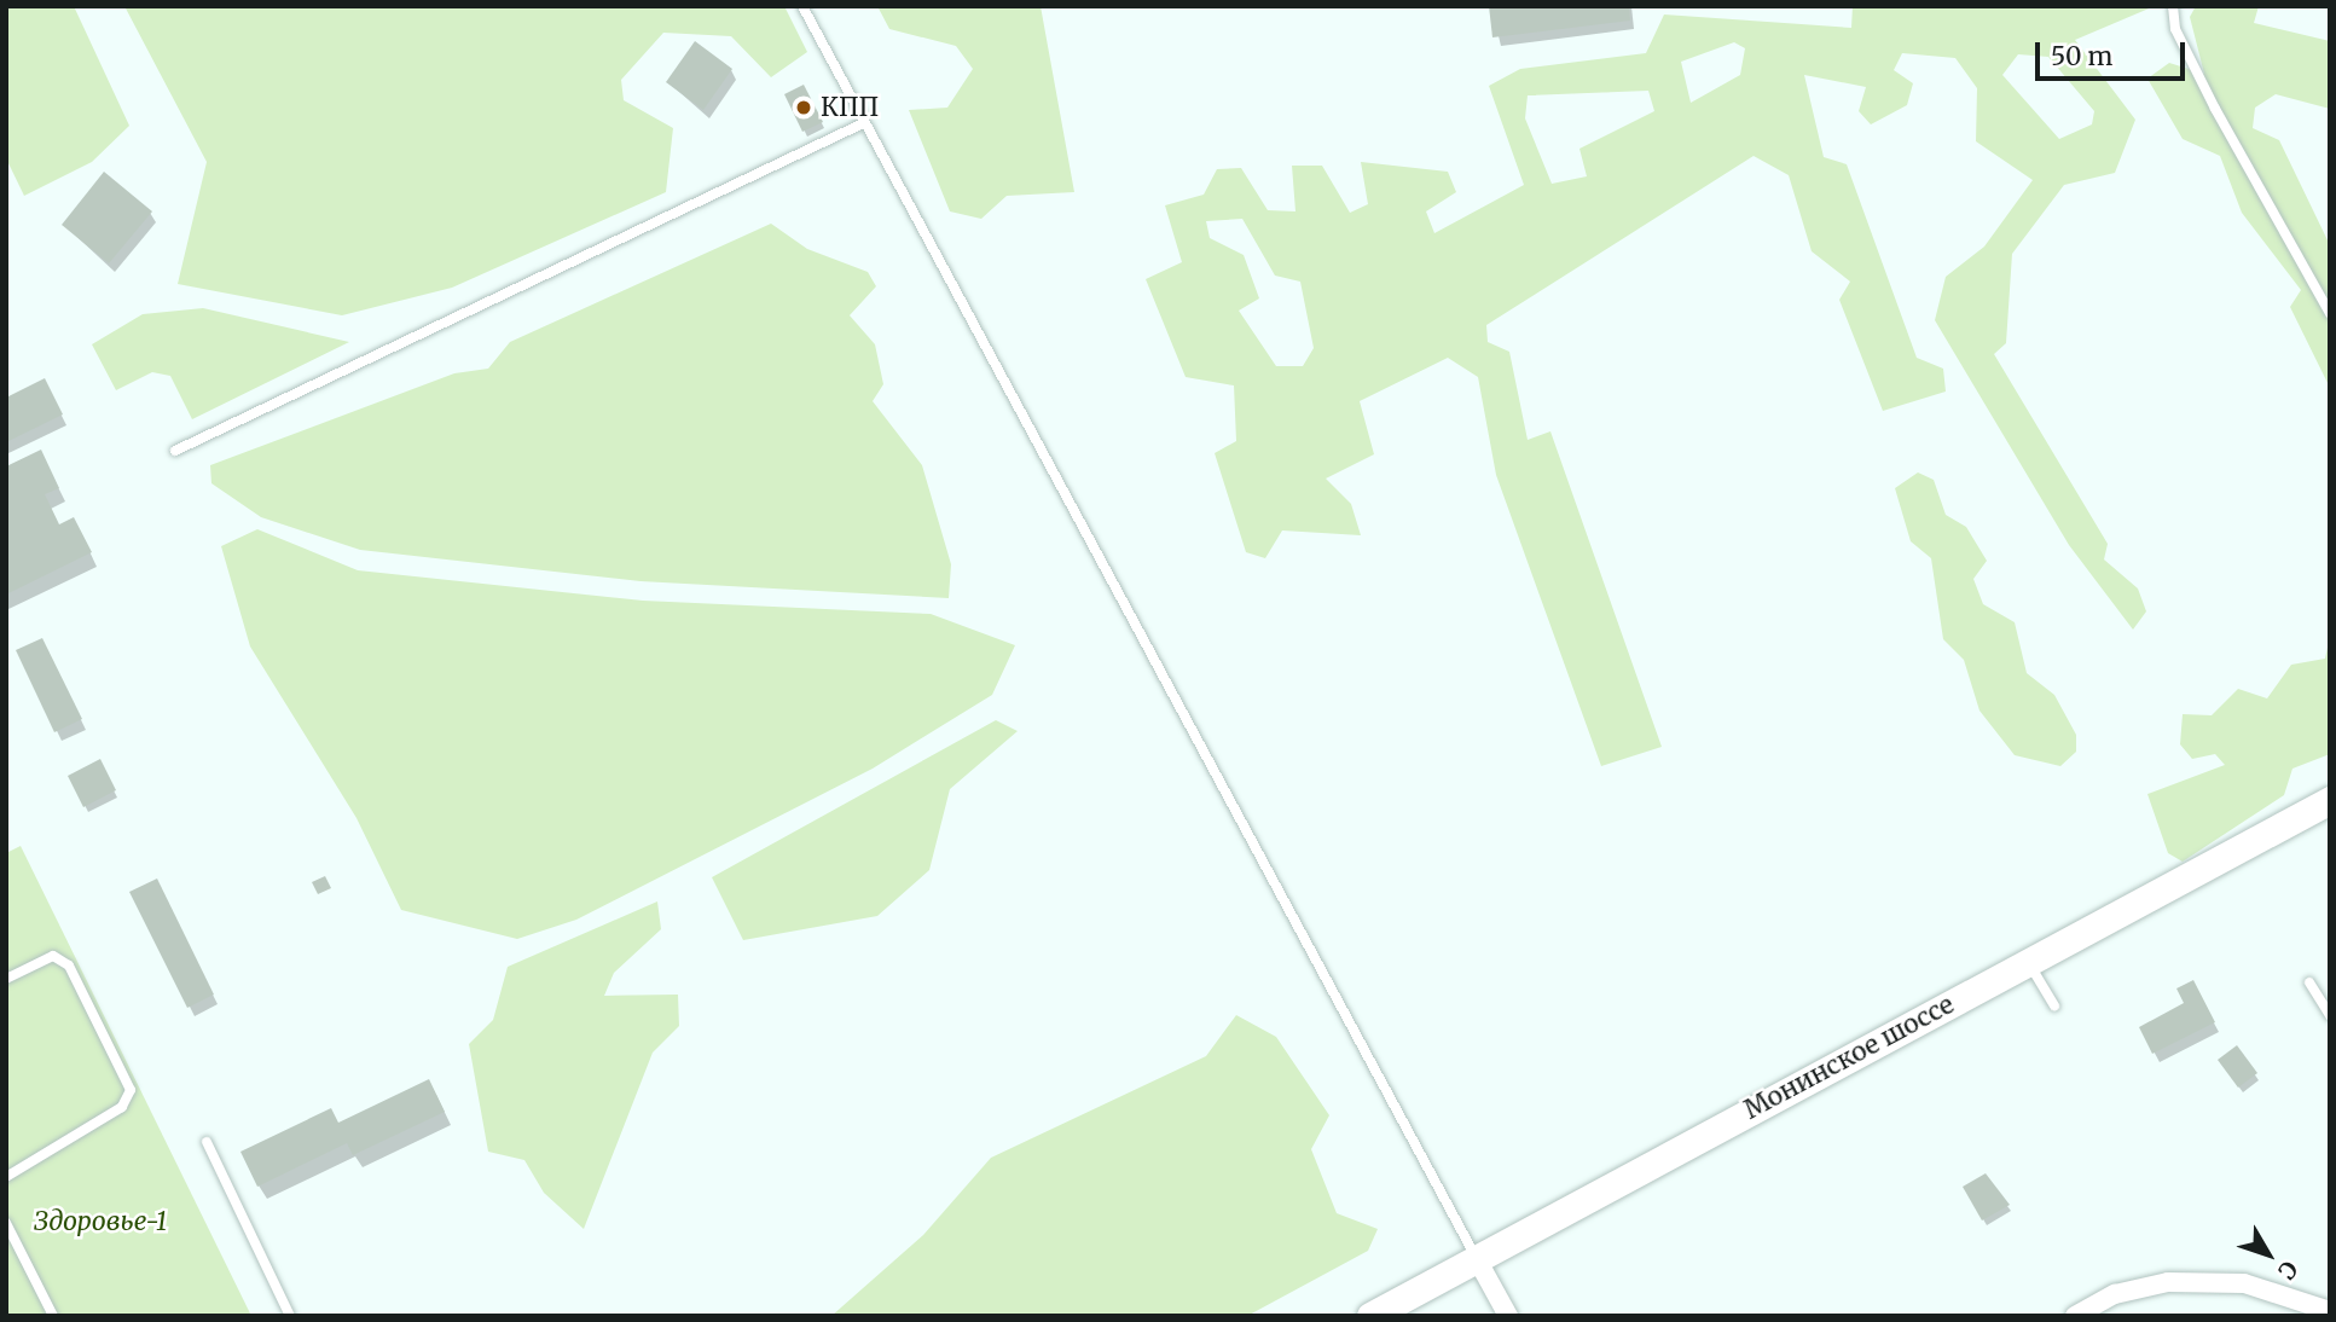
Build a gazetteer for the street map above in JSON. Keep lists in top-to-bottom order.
{
  "streets": {
    "main road": ["Монинское шоссе"]
  },
  "parks": ["Здоровье-1"],
  "places": ["КПП"],
  "scale_bar": "50 m",
  "north": "bottom right"
}
